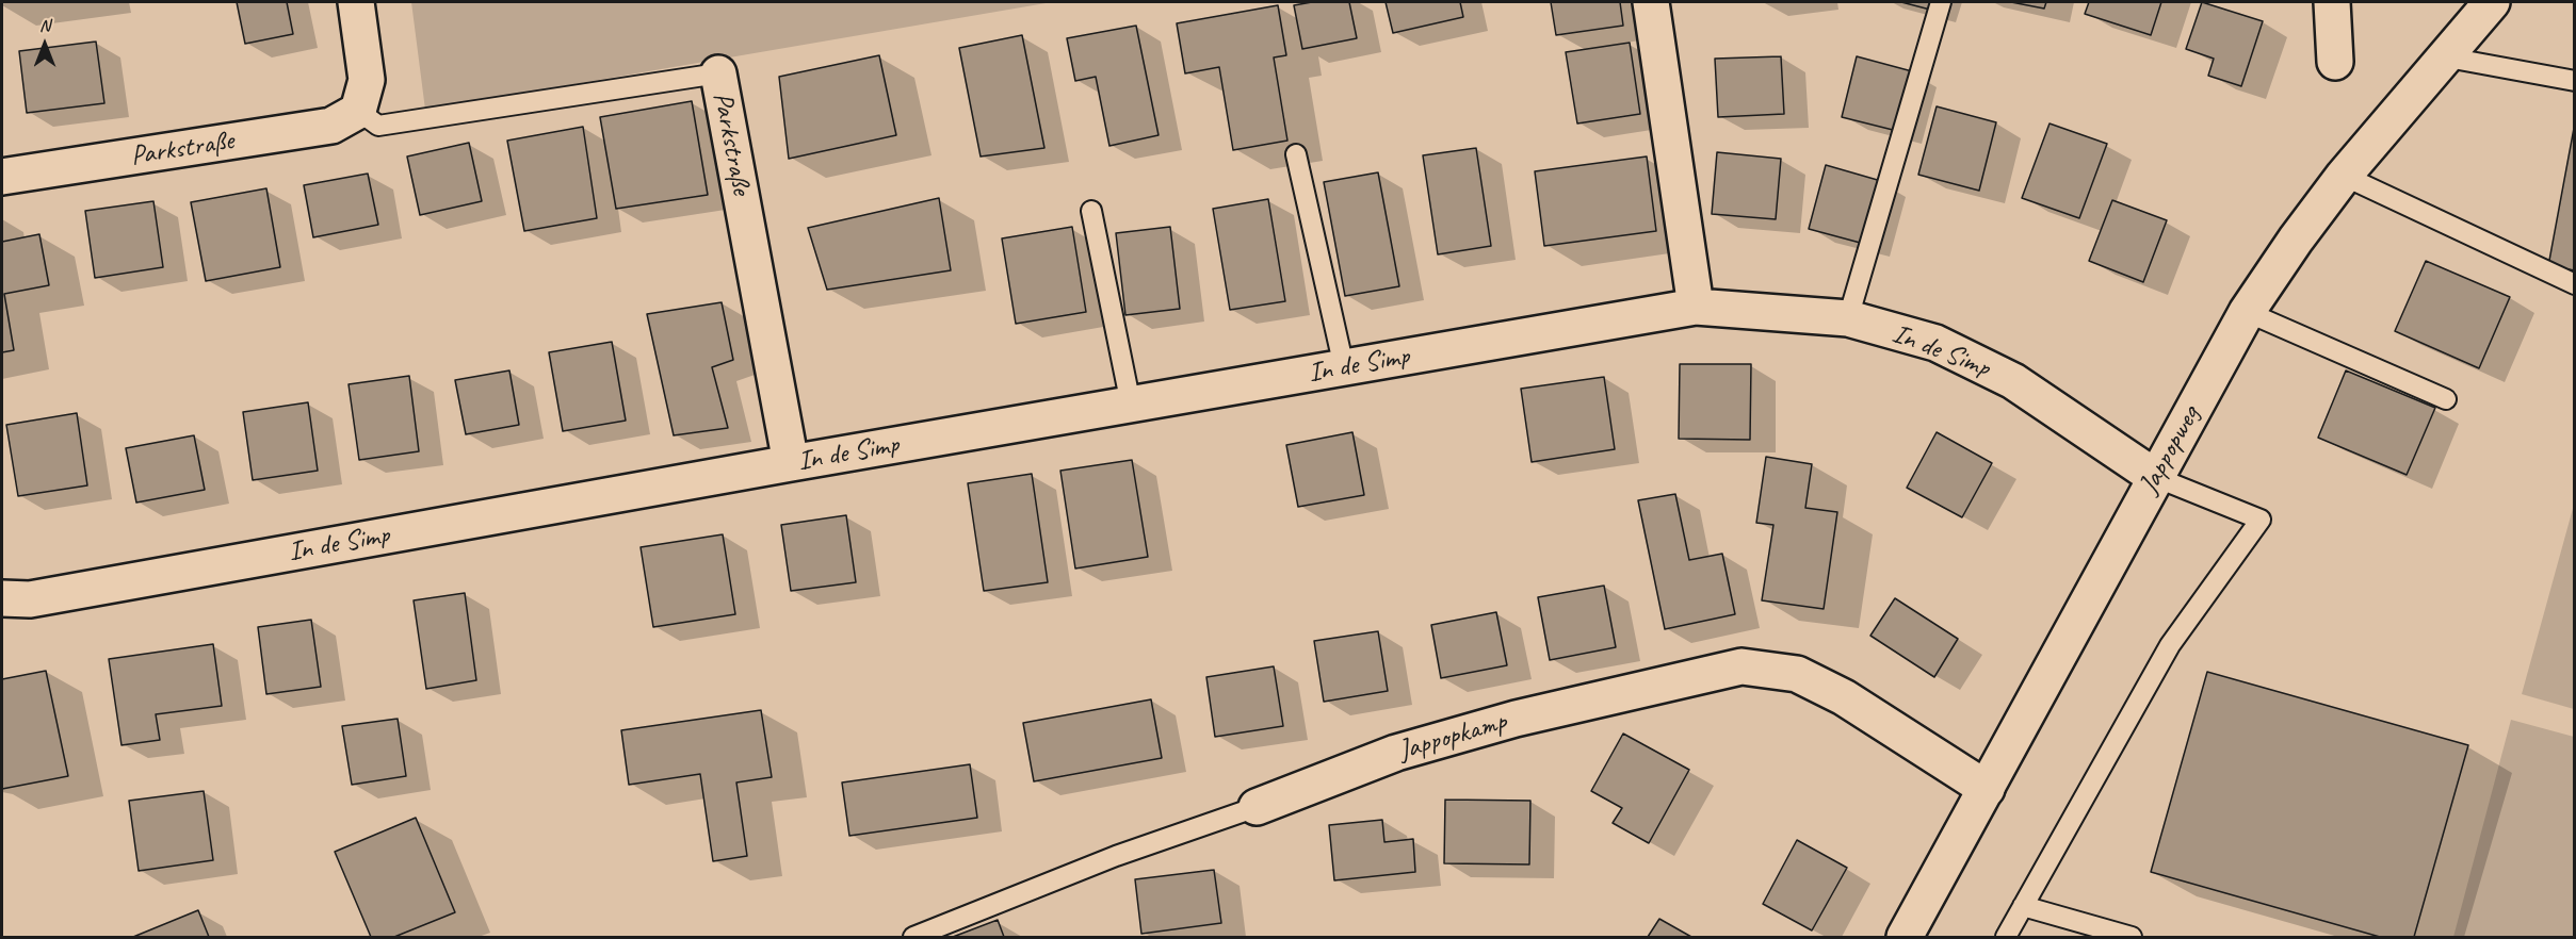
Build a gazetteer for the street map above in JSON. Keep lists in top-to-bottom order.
{
  "streets": {
    "street": [
      "Parkstraße",
      "In de Simp",
      "Jappopweg",
      "Jappopkamp"
    ]
  },
  "crossings": [
    ["Parkstraße", "In de Simp"],
    ["In de Simp", "Jappopweg"],
    ["Jappopweg", "Jappopkamp"]
  ],
  "north": "top"
}
